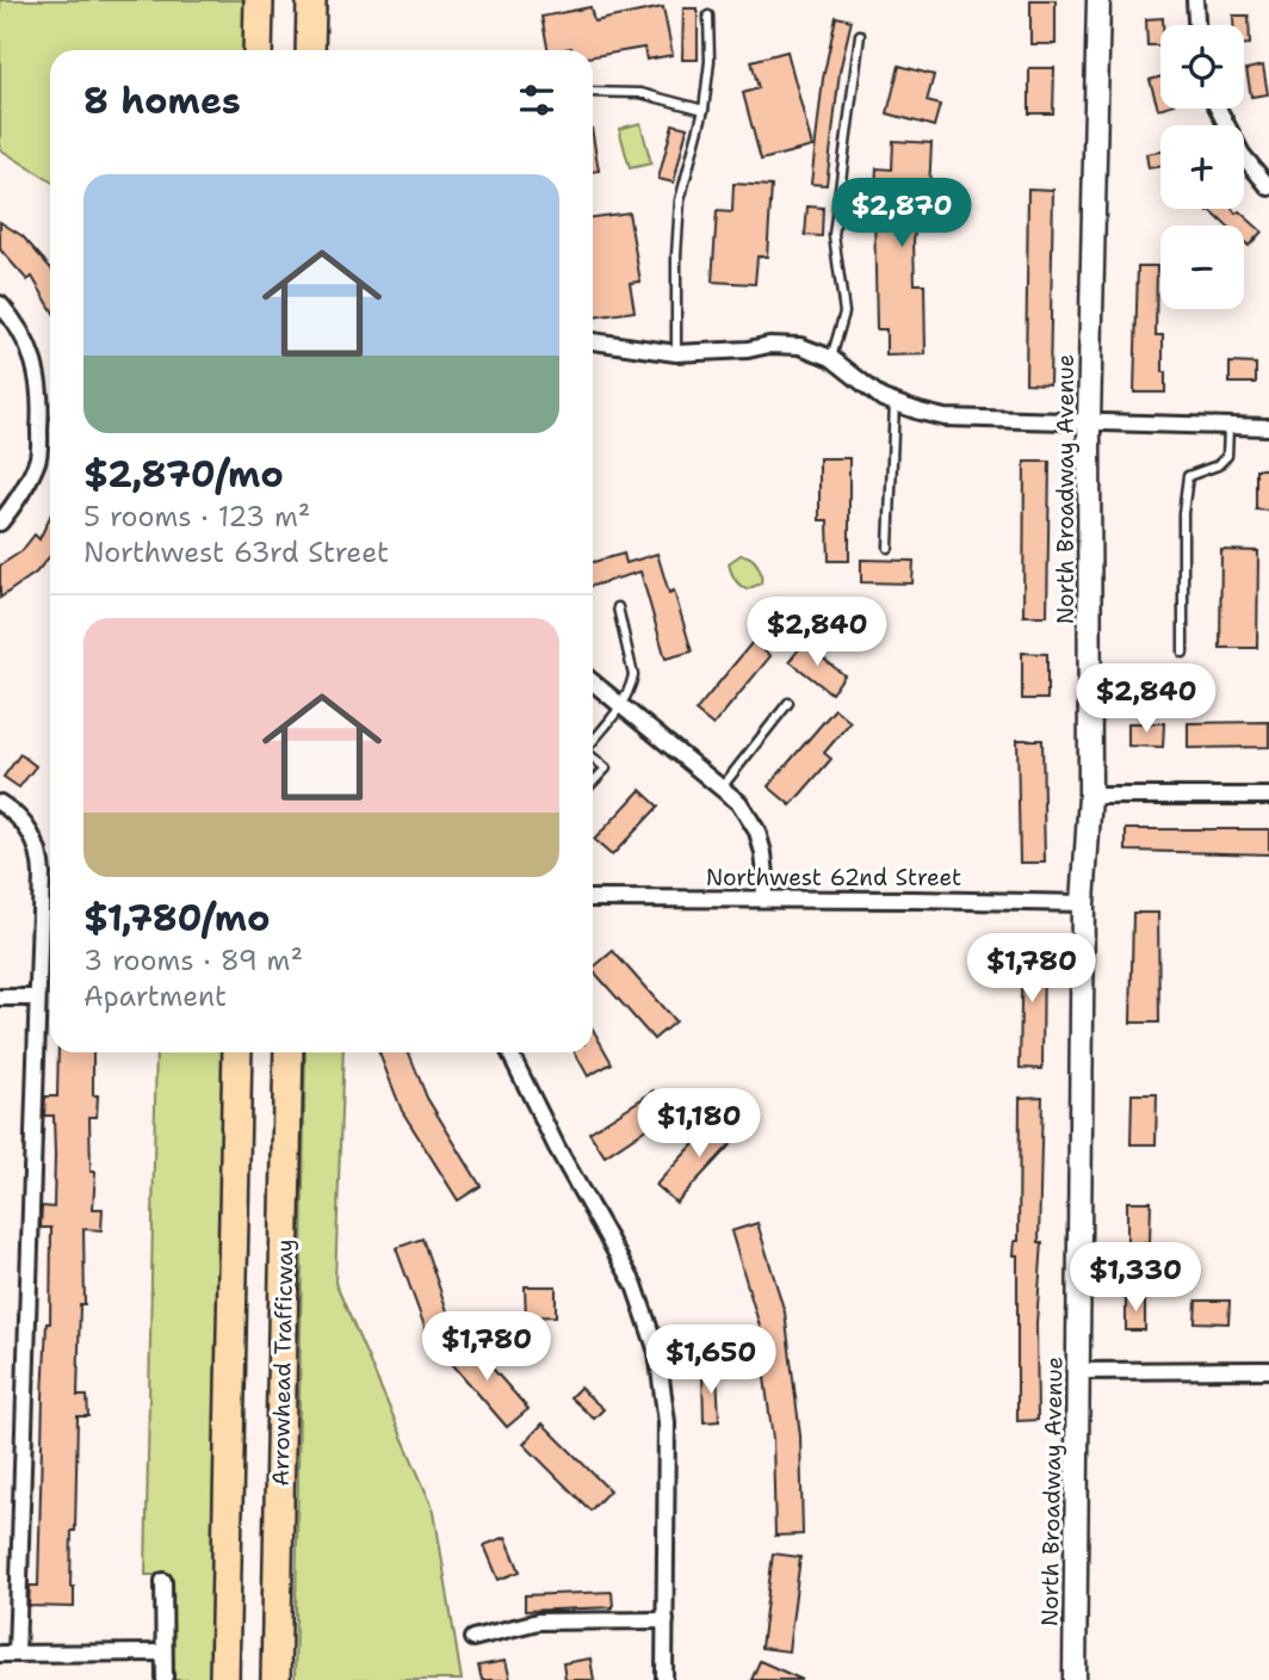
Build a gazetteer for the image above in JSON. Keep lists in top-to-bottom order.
{
  "streets": {
    "highway": ["Arrowhead Trafficway"],
    "street": ["North Broadway Avenue", "Northwest 62nd Street"]
  },
  "crossings": [
    ["North Broadway Avenue", "Northwest 62nd Street"]
  ],
  "page": {
    "map_buttons": ["+", "−"],
    "heading": "8 homes",
    "list": [
      {
        "name": "$2,870/mo",
        "note": "5 rooms · 123 m² · Northwest 63rd Street"
      },
      {
        "name": "$1,780/mo",
        "note": "3 rooms · 89 m² · Apartment"
      }
    ],
    "price": [
      "$2,870",
      "$2,840",
      "$2,840",
      "$1,780",
      "$1,180",
      "$1,330",
      "$1,780",
      "$1,650"
    ]
  }
}
